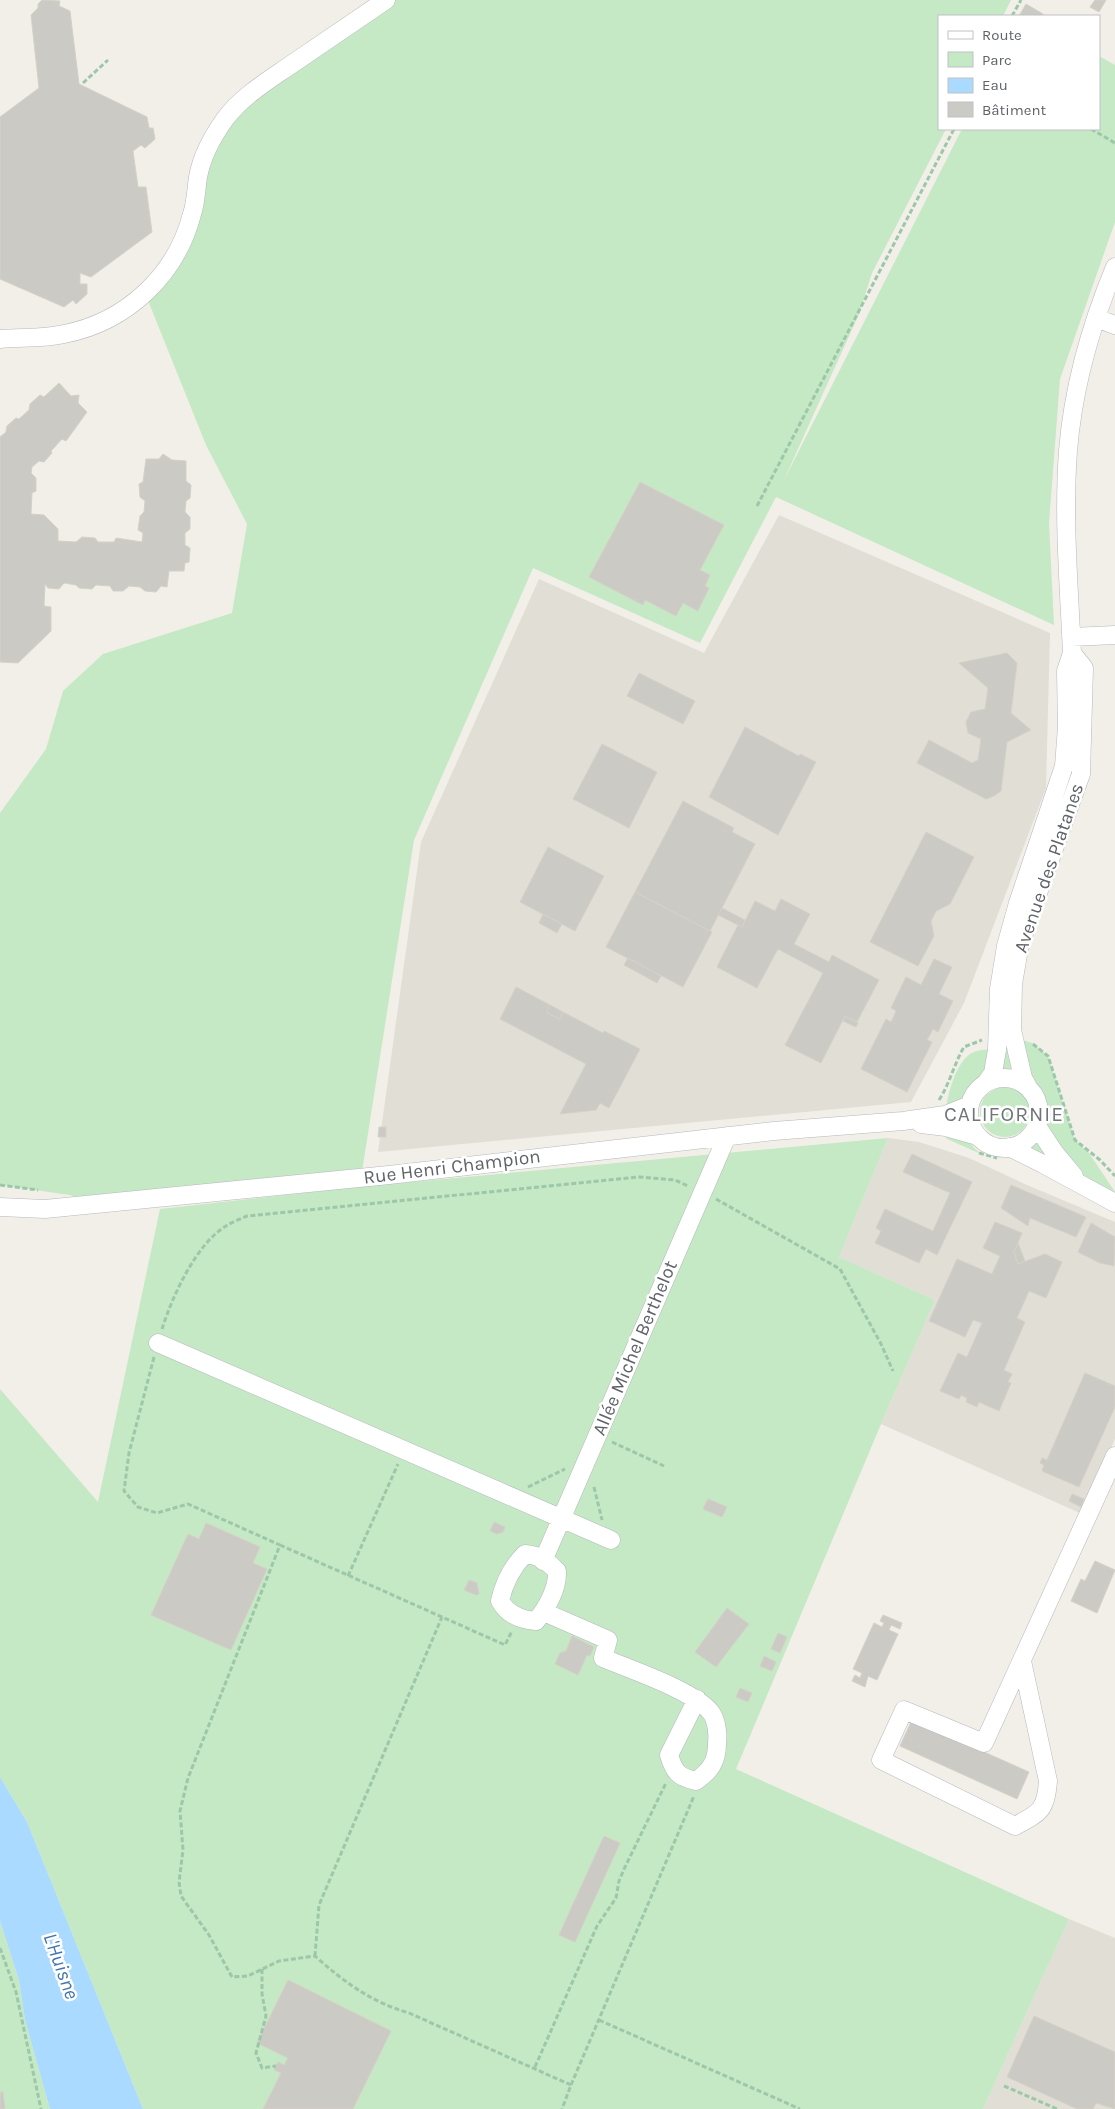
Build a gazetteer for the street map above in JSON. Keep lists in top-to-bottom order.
{
  "streets": {
    "street": ["Avenue des Platanes", "Rue Henri Champion", "Allée Michel Berthelot"]
  },
  "crossings": [
    ["Avenue des Platanes", "Rue Henri Champion"],
    ["Rue Henri Champion", "Allée Michel Berthelot"]
  ],
  "districts": ["CALIFORNIE"],
  "water": ["L'Huisne"],
  "legend": [
    "Route",
    "Parc",
    "Eau",
    "Bâtiment"
  ]
}
